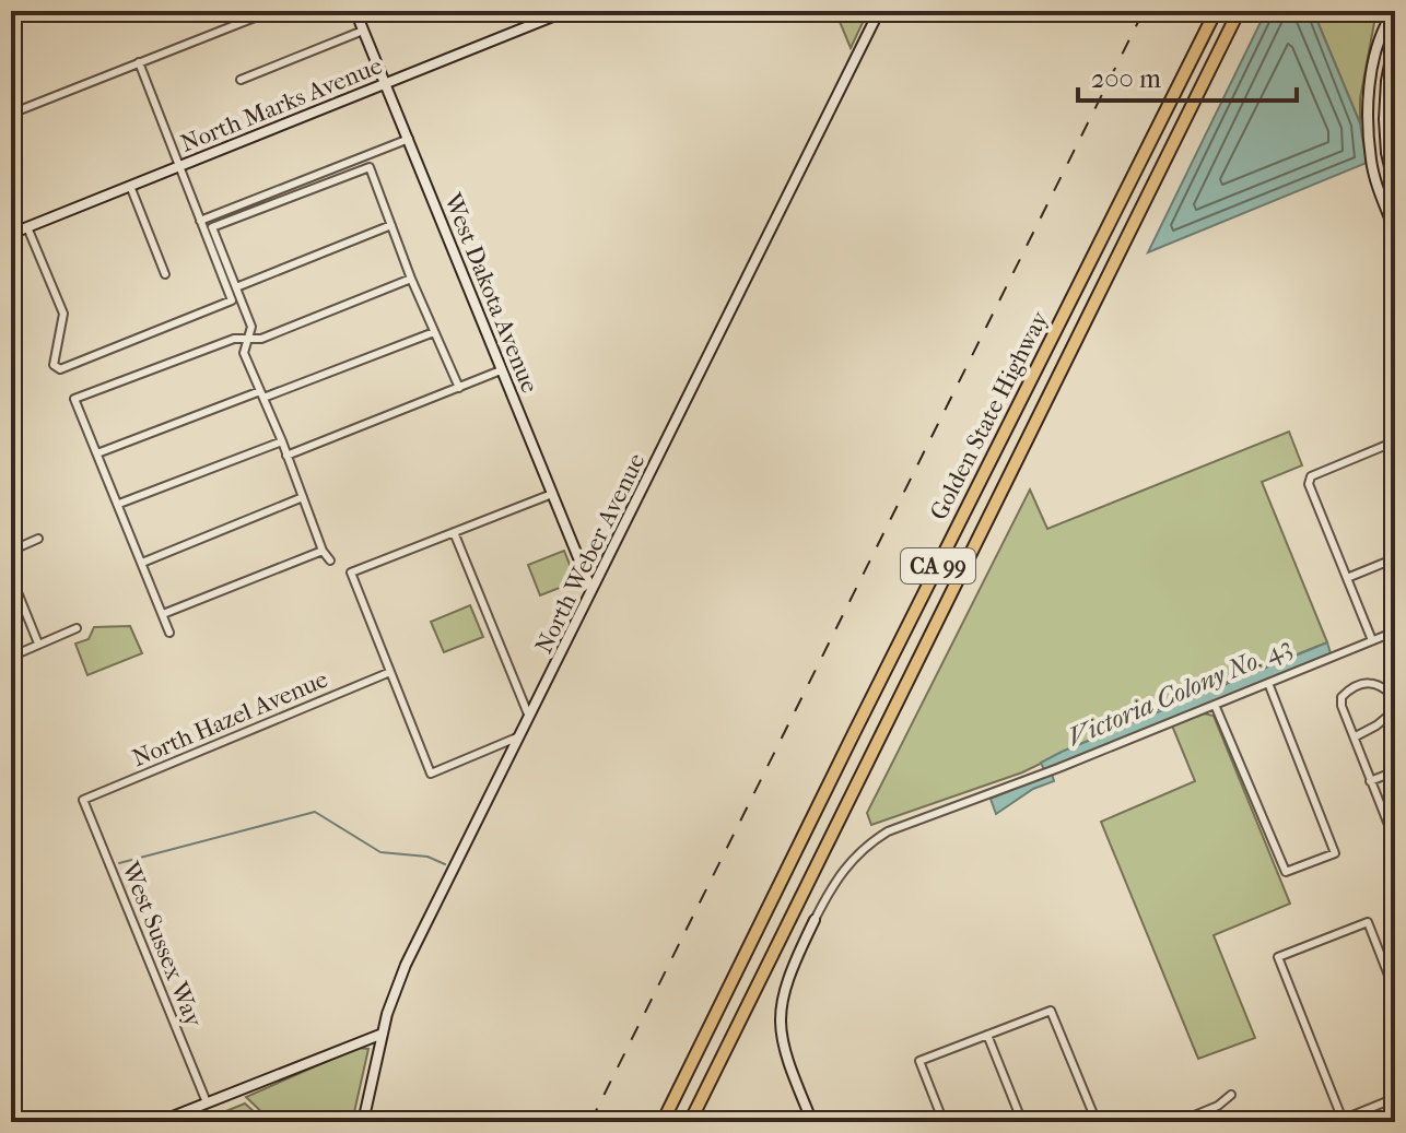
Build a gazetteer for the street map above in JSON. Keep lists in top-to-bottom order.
{
  "streets": {
    "highway": ["Golden State Highway", "CA 99"],
    "main road": ["North Marks Avenue", "West Dakota Avenue", "North Weber Avenue"],
    "street": ["North Hazel Avenue", "West Sussex Way"]
  },
  "crossings": [
    ["North Marks Avenue", "West Dakota Avenue"],
    ["West Dakota Avenue", "North Weber Avenue"],
    ["North Hazel Avenue", "West Sussex Way"]
  ],
  "water": ["Victoria Colony No. 43"],
  "scale_bar": "200 m"
}
